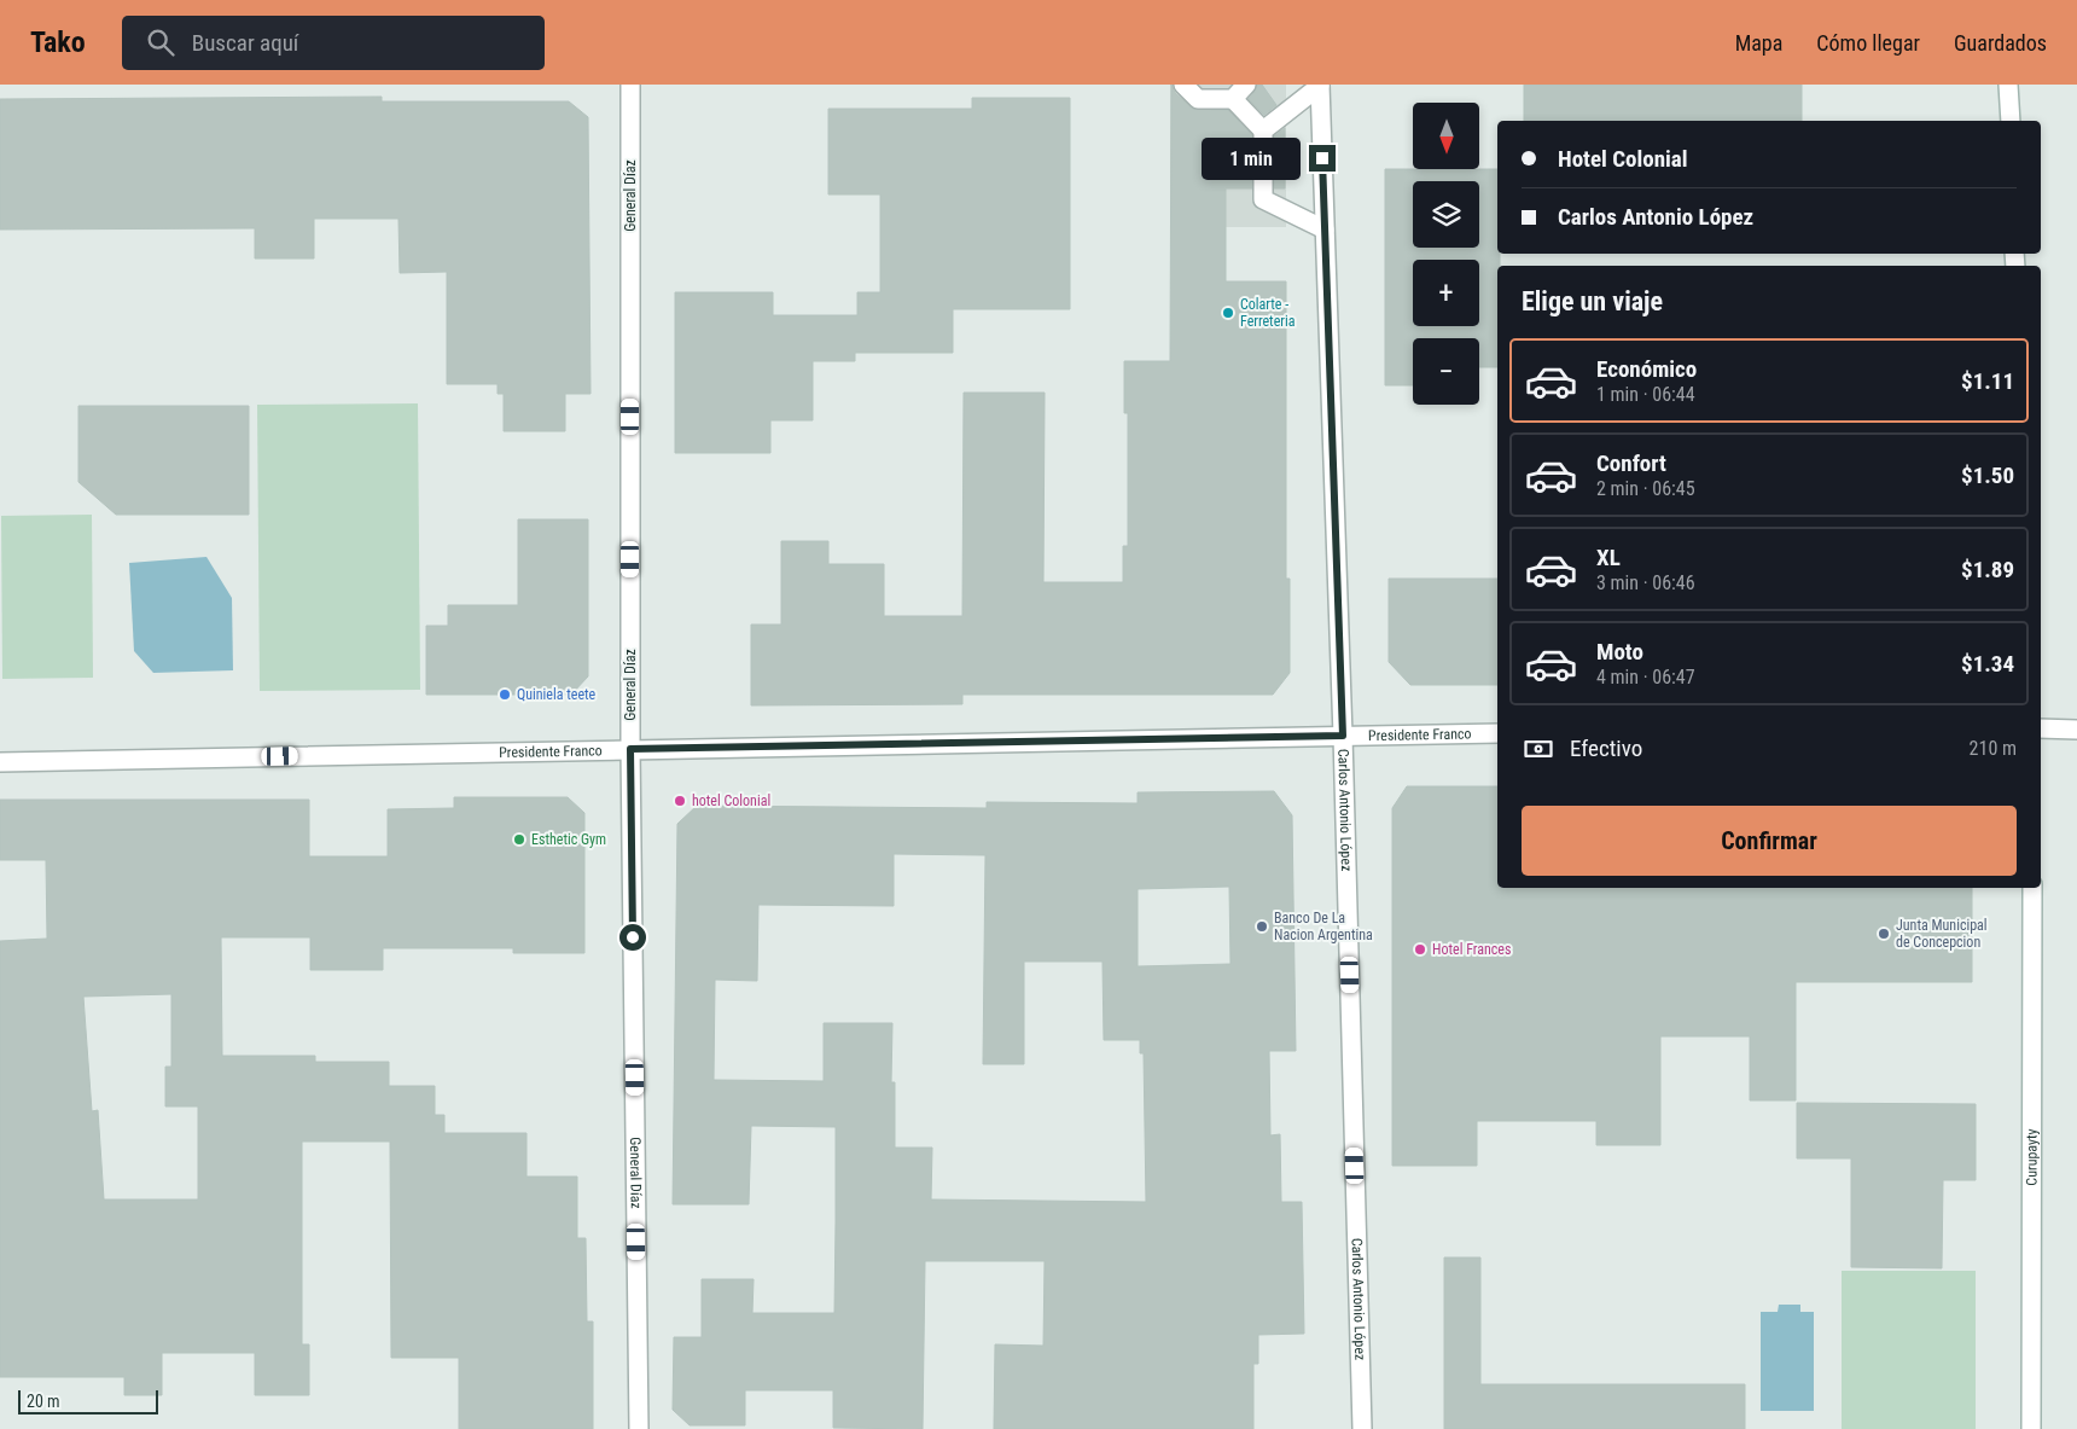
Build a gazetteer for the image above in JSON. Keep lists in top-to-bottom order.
{
  "streets": {
    "street": [
      "General Díaz",
      "Presidente Franco",
      "Carlos Antonio López",
      "Curupayty"
    ]
  },
  "crossings": [
    ["General Díaz", "Presidente Franco"],
    ["Presidente Franco", "Carlos Antonio López"]
  ],
  "places": [
    "Colarte - Ferreteria",
    "Quiniela teete",
    "hotel Colonial",
    "Esthetic Gym",
    "Banco De La Nacion Argentina",
    "Junta Municipal de Concepcion",
    "Hotel Frances"
  ],
  "scale_bar": "20 m",
  "north": "bottom",
  "page": {
    "header": "Tako",
    "search": "Buscar aquí",
    "nav": ["Mapa", "Cómo llegar", "Guardados"],
    "map_buttons": ["+", "−"],
    "banner": ["Hotel Colonial", "Carlos Antonio López"],
    "bubble": "1 min",
    "heading": "Elige un viaje",
    "list": [
      {
        "name": "Económico",
        "note": "1 min · 06:44",
        "value": "$1.11"
      },
      {
        "name": "Confort",
        "note": "2 min · 06:45",
        "value": "$1.50"
      },
      {
        "name": "XL",
        "note": "3 min · 06:46",
        "value": "$1.89"
      },
      {
        "name": "Moto",
        "note": "4 min · 06:47",
        "value": "$1.34"
      }
    ],
    "pay": ["Efectivo", "210 m"],
    "buttons": "Confirmar",
    "scale": "20 m"
  }
}
